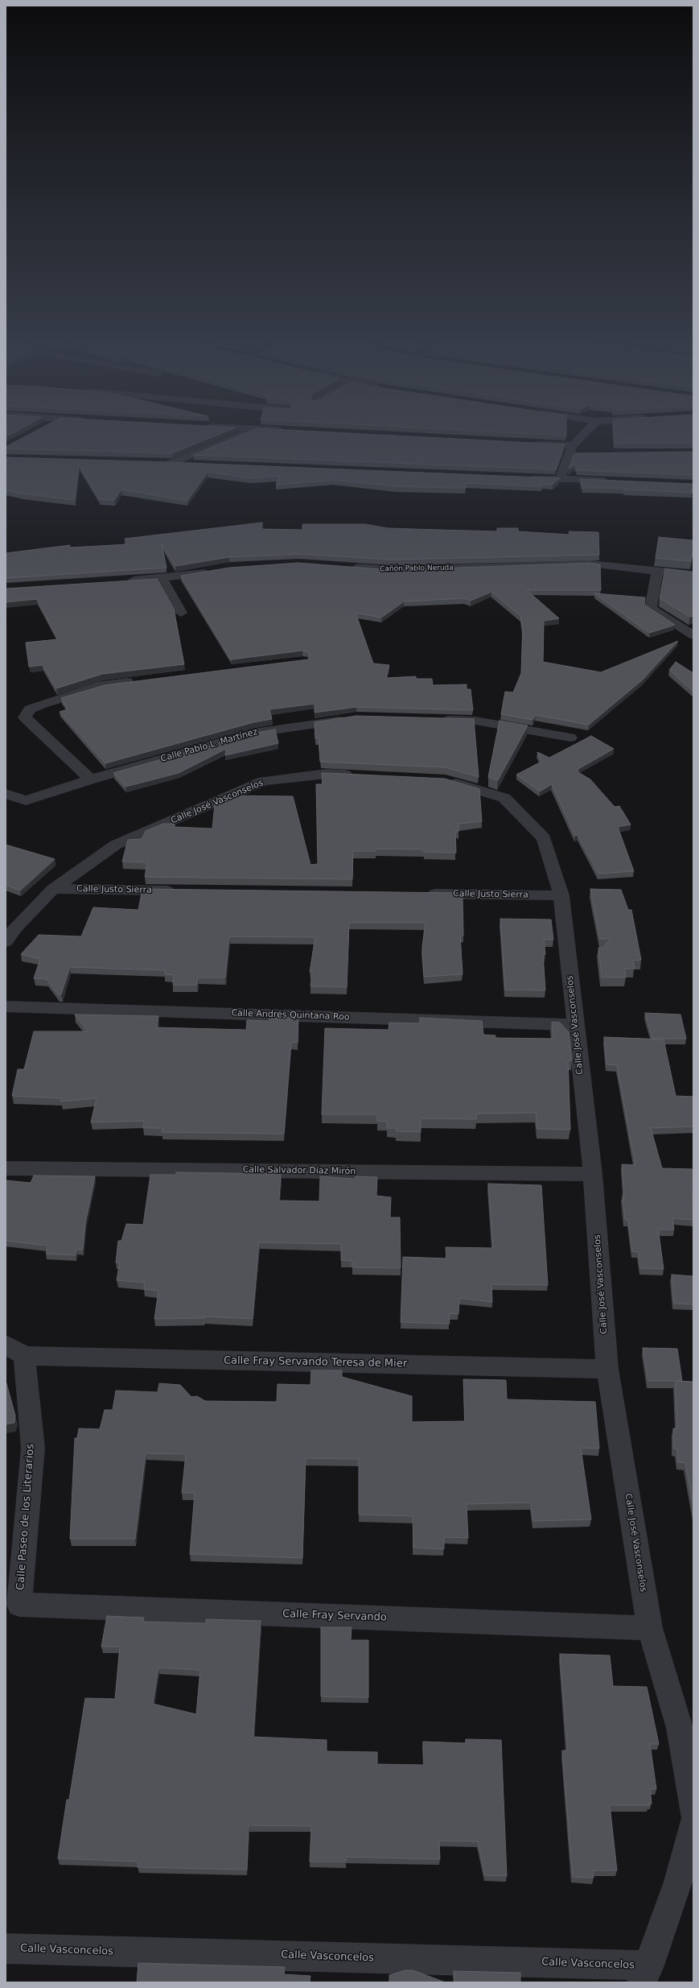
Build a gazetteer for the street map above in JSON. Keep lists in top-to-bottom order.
{
  "streets": {
    "street": [
      "Cañón Pablo Neruda",
      "Calle Pablo L. Martínez",
      "Calle José Vasconselos",
      "Calle Justo Sierra",
      "Calle Andrés Quintana Roo",
      "Calle Salvador Díaz Mirón",
      "Calle Fray Servando Teresa de Mier",
      "Calle Paseo de los Literarios",
      "Calle Fray Servando",
      "Calle Vasconcelos"
    ]
  },
  "crossings": [
    ["Calle José Vasconselos", "Calle Justo Sierra"],
    ["Calle José Vasconselos", "Calle Andrés Quintana Roo"],
    ["Calle José Vasconselos", "Calle Salvador Díaz Mirón"],
    ["Calle José Vasconselos", "Calle Fray Servando Teresa de Mier"],
    ["Calle José Vasconselos", "Calle Fray Servando"],
    ["Calle Fray Servando Teresa de Mier", "Calle Paseo de los Literarios"],
    ["Calle Paseo de los Literarios", "Calle Fray Servando"]
  ]
}
